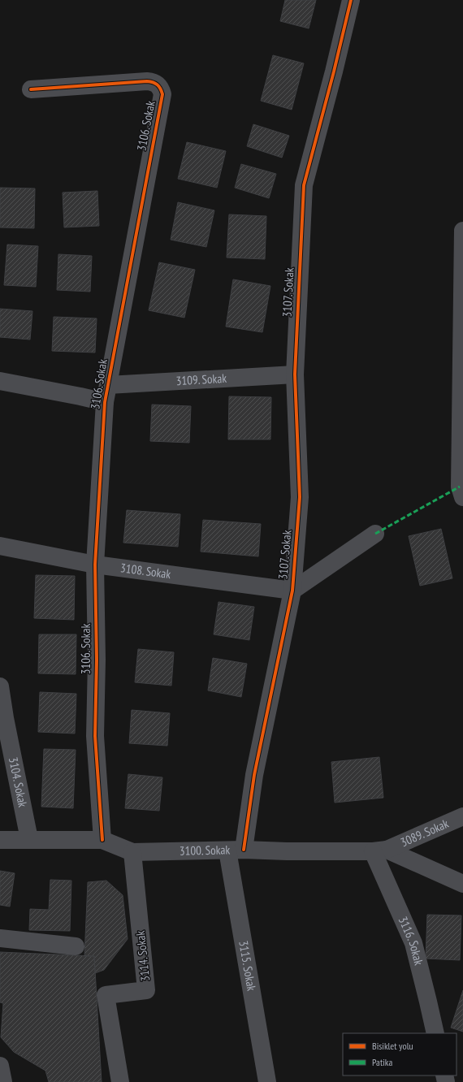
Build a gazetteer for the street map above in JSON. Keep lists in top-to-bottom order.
{
  "streets": {
    "street": [
      "3106. Sokak",
      "3107. Sokak",
      "3109. Sokak",
      "3108. Sokak",
      "3104. Sokak",
      "3089. Sokak",
      "3100. Sokak",
      "3116. Sokak",
      "3114. Sokak",
      "3115. Sokak"
    ]
  },
  "crossings": [
    ["3106. Sokak", "3109. Sokak"],
    ["3106. Sokak", "3108. Sokak"],
    ["3106. Sokak", "3100. Sokak"],
    ["3107. Sokak", "3109. Sokak"],
    ["3107. Sokak", "3108. Sokak"],
    ["3107. Sokak", "3100. Sokak"],
    ["3107. Sokak", "3115. Sokak"],
    ["3104. Sokak", "3100. Sokak"],
    ["3089. Sokak", "3100. Sokak"],
    ["3089. Sokak", "3116. Sokak"],
    ["3100. Sokak", "3116. Sokak"],
    ["3100. Sokak", "3114. Sokak"],
    ["3100. Sokak", "3115. Sokak"]
  ],
  "legend": ["Bisiklet yolu", "Patika"]
}
